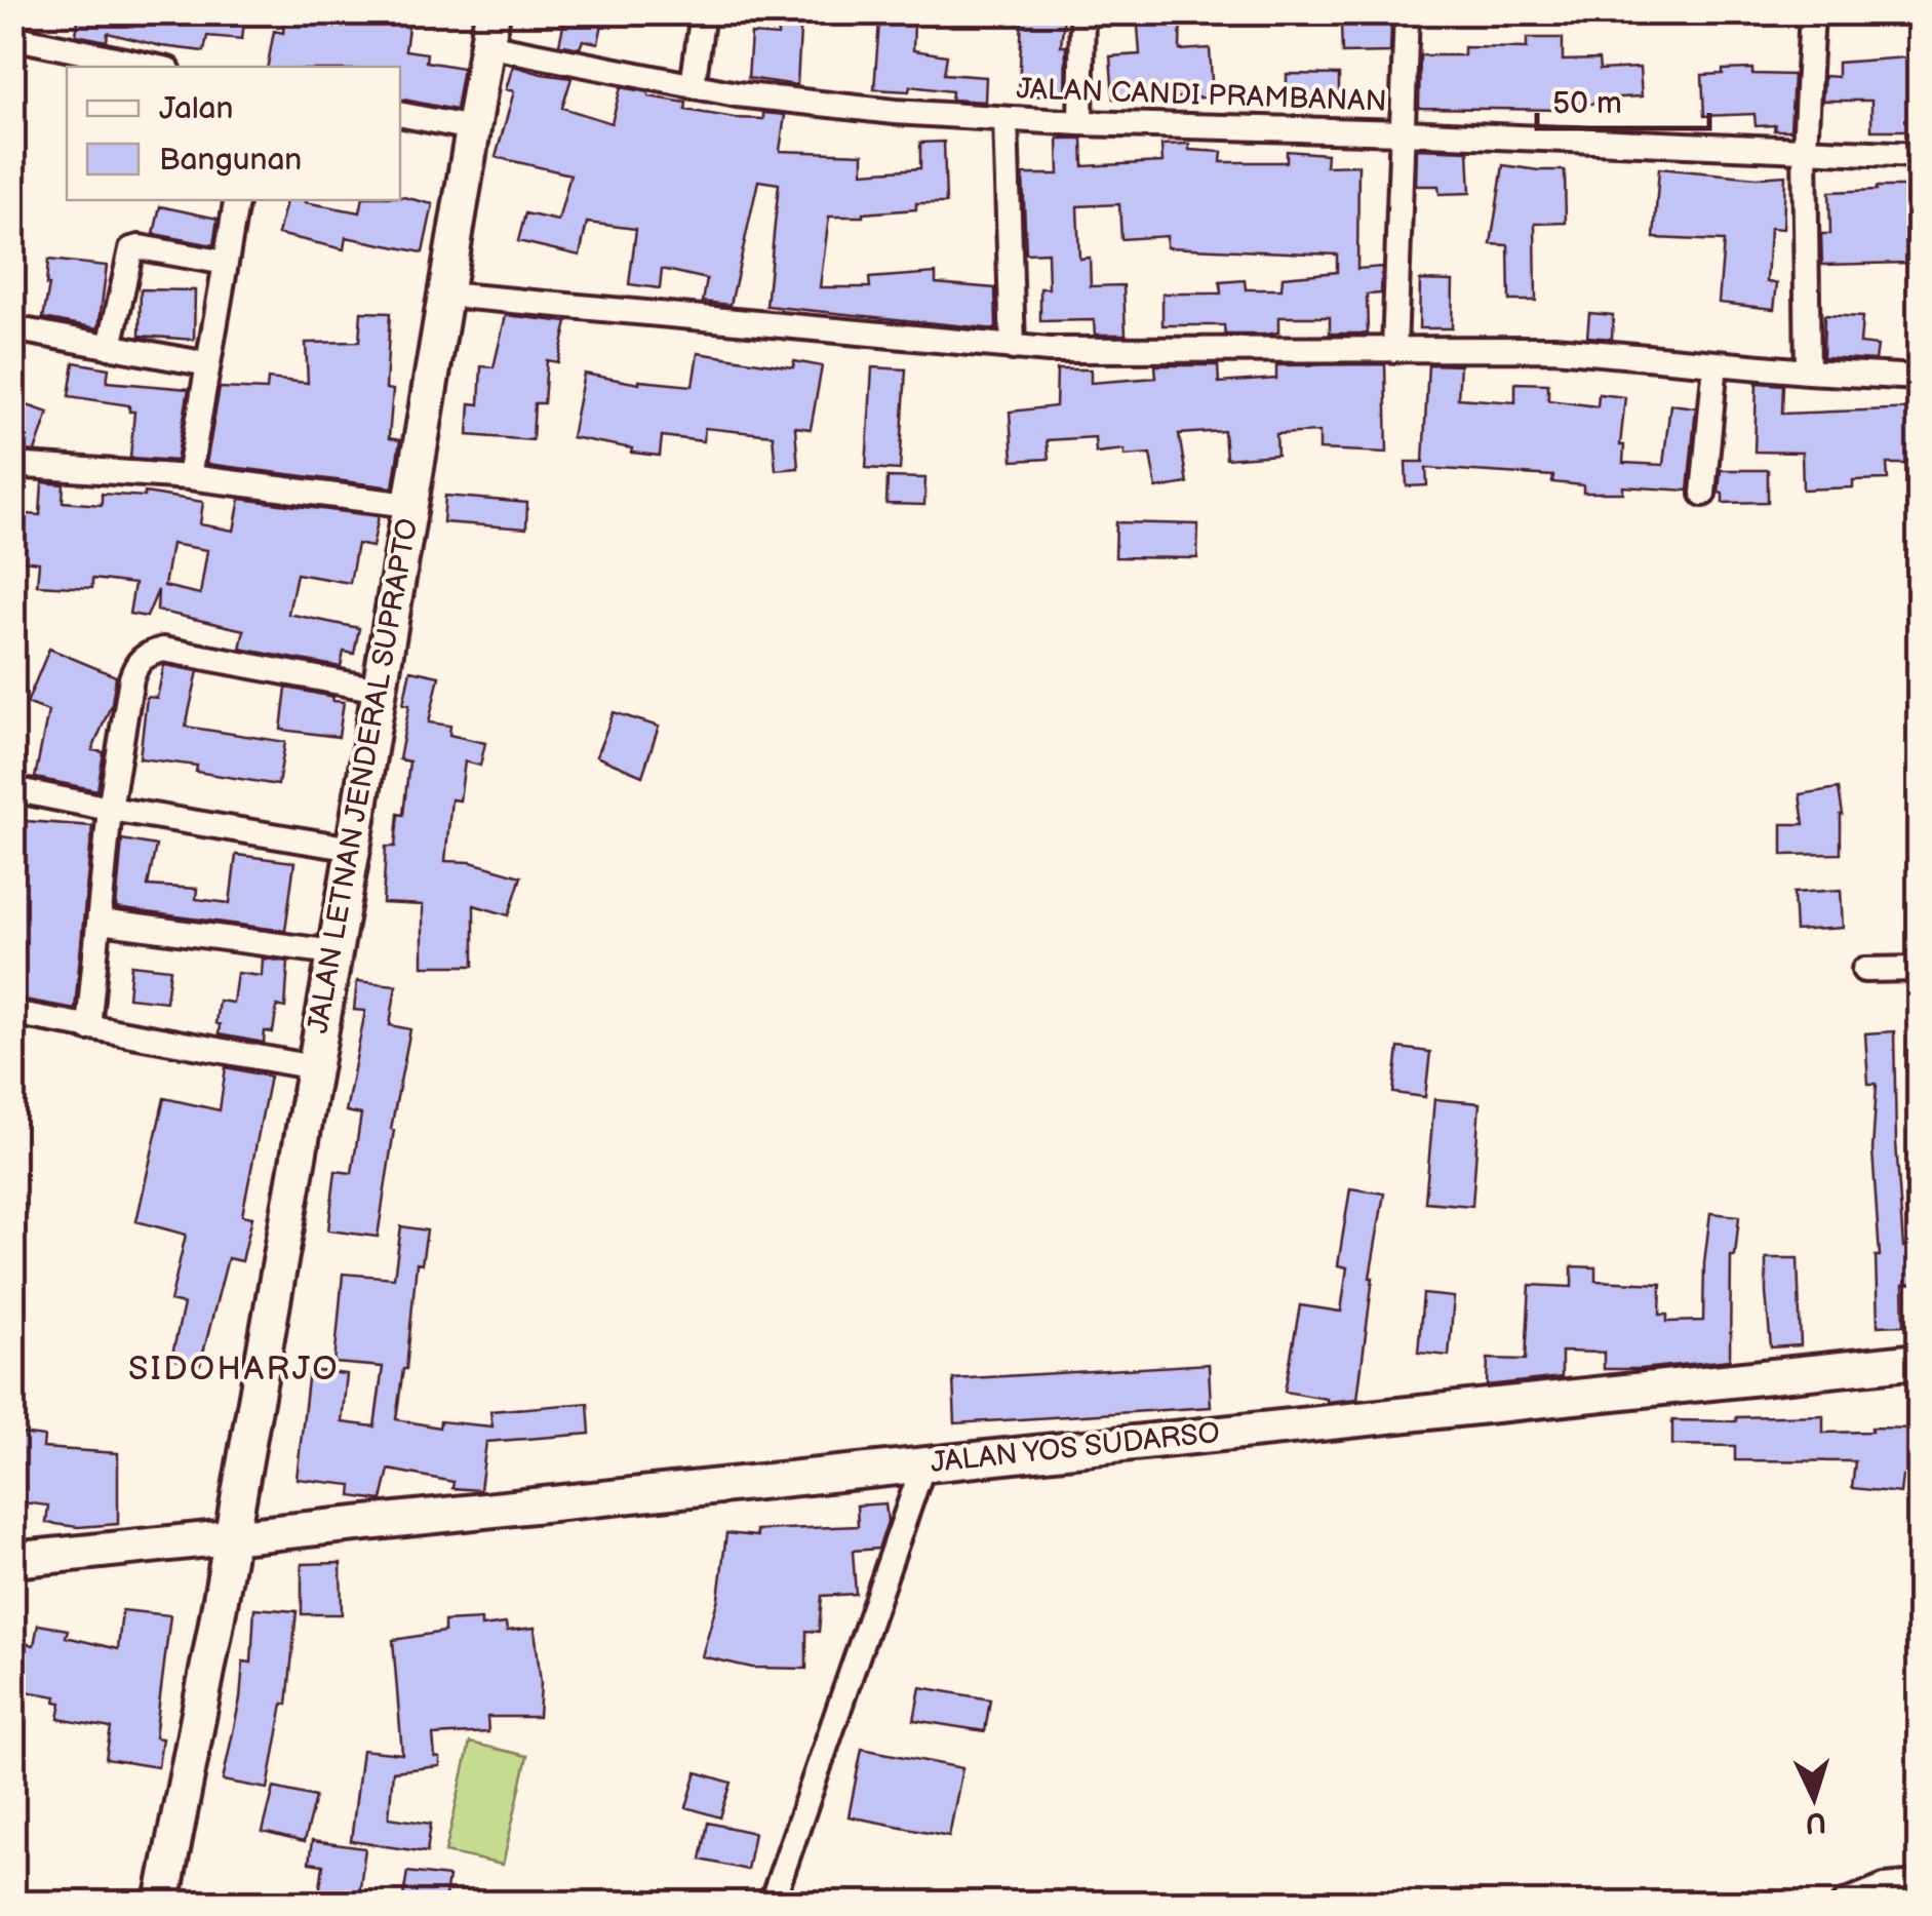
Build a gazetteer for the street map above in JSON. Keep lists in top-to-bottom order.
{
  "streets": {
    "main road": ["JALAN LETNAN JENDERAL SUPRAPTO", "JALAN YOS SUDARSO"],
    "street": ["JALAN CANDI PRAMBANAN"]
  },
  "crossings": [
    ["JALAN CANDI PRAMBANAN", "JALAN LETNAN JENDERAL SUPRAPTO"],
    ["JALAN LETNAN JENDERAL SUPRAPTO", "JALAN YOS SUDARSO"]
  ],
  "districts": ["SIDOHARJO"],
  "legend": ["Jalan", "Bangunan"],
  "scale_bar": "50 m",
  "north": "bottom"
}
